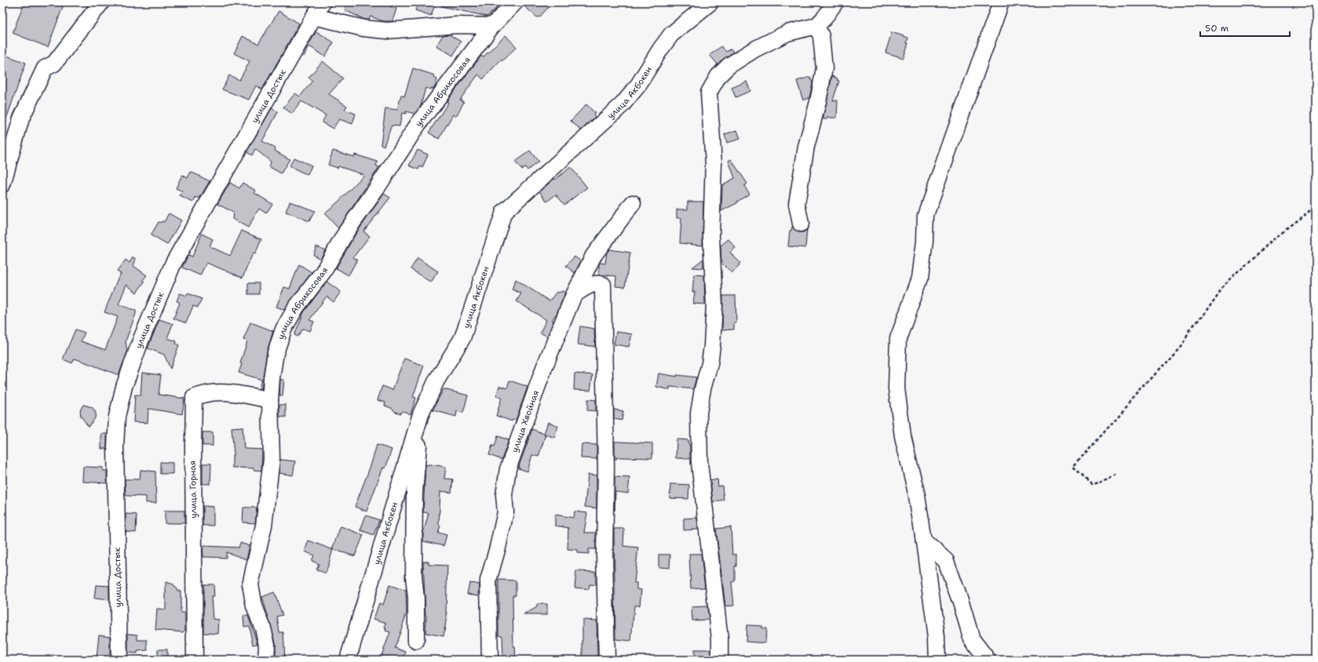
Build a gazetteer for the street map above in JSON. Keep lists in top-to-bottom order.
{
  "streets": {
    "street": [
      "улица Абрикосовая",
      "улица Акбокен",
      "улица Достык",
      "улица Хвойная",
      "улица Горная"
    ]
  },
  "crossings": [
    ["улица Абрикосовая", "улица Горная"]
  ],
  "scale_bar": "50 m"
}
